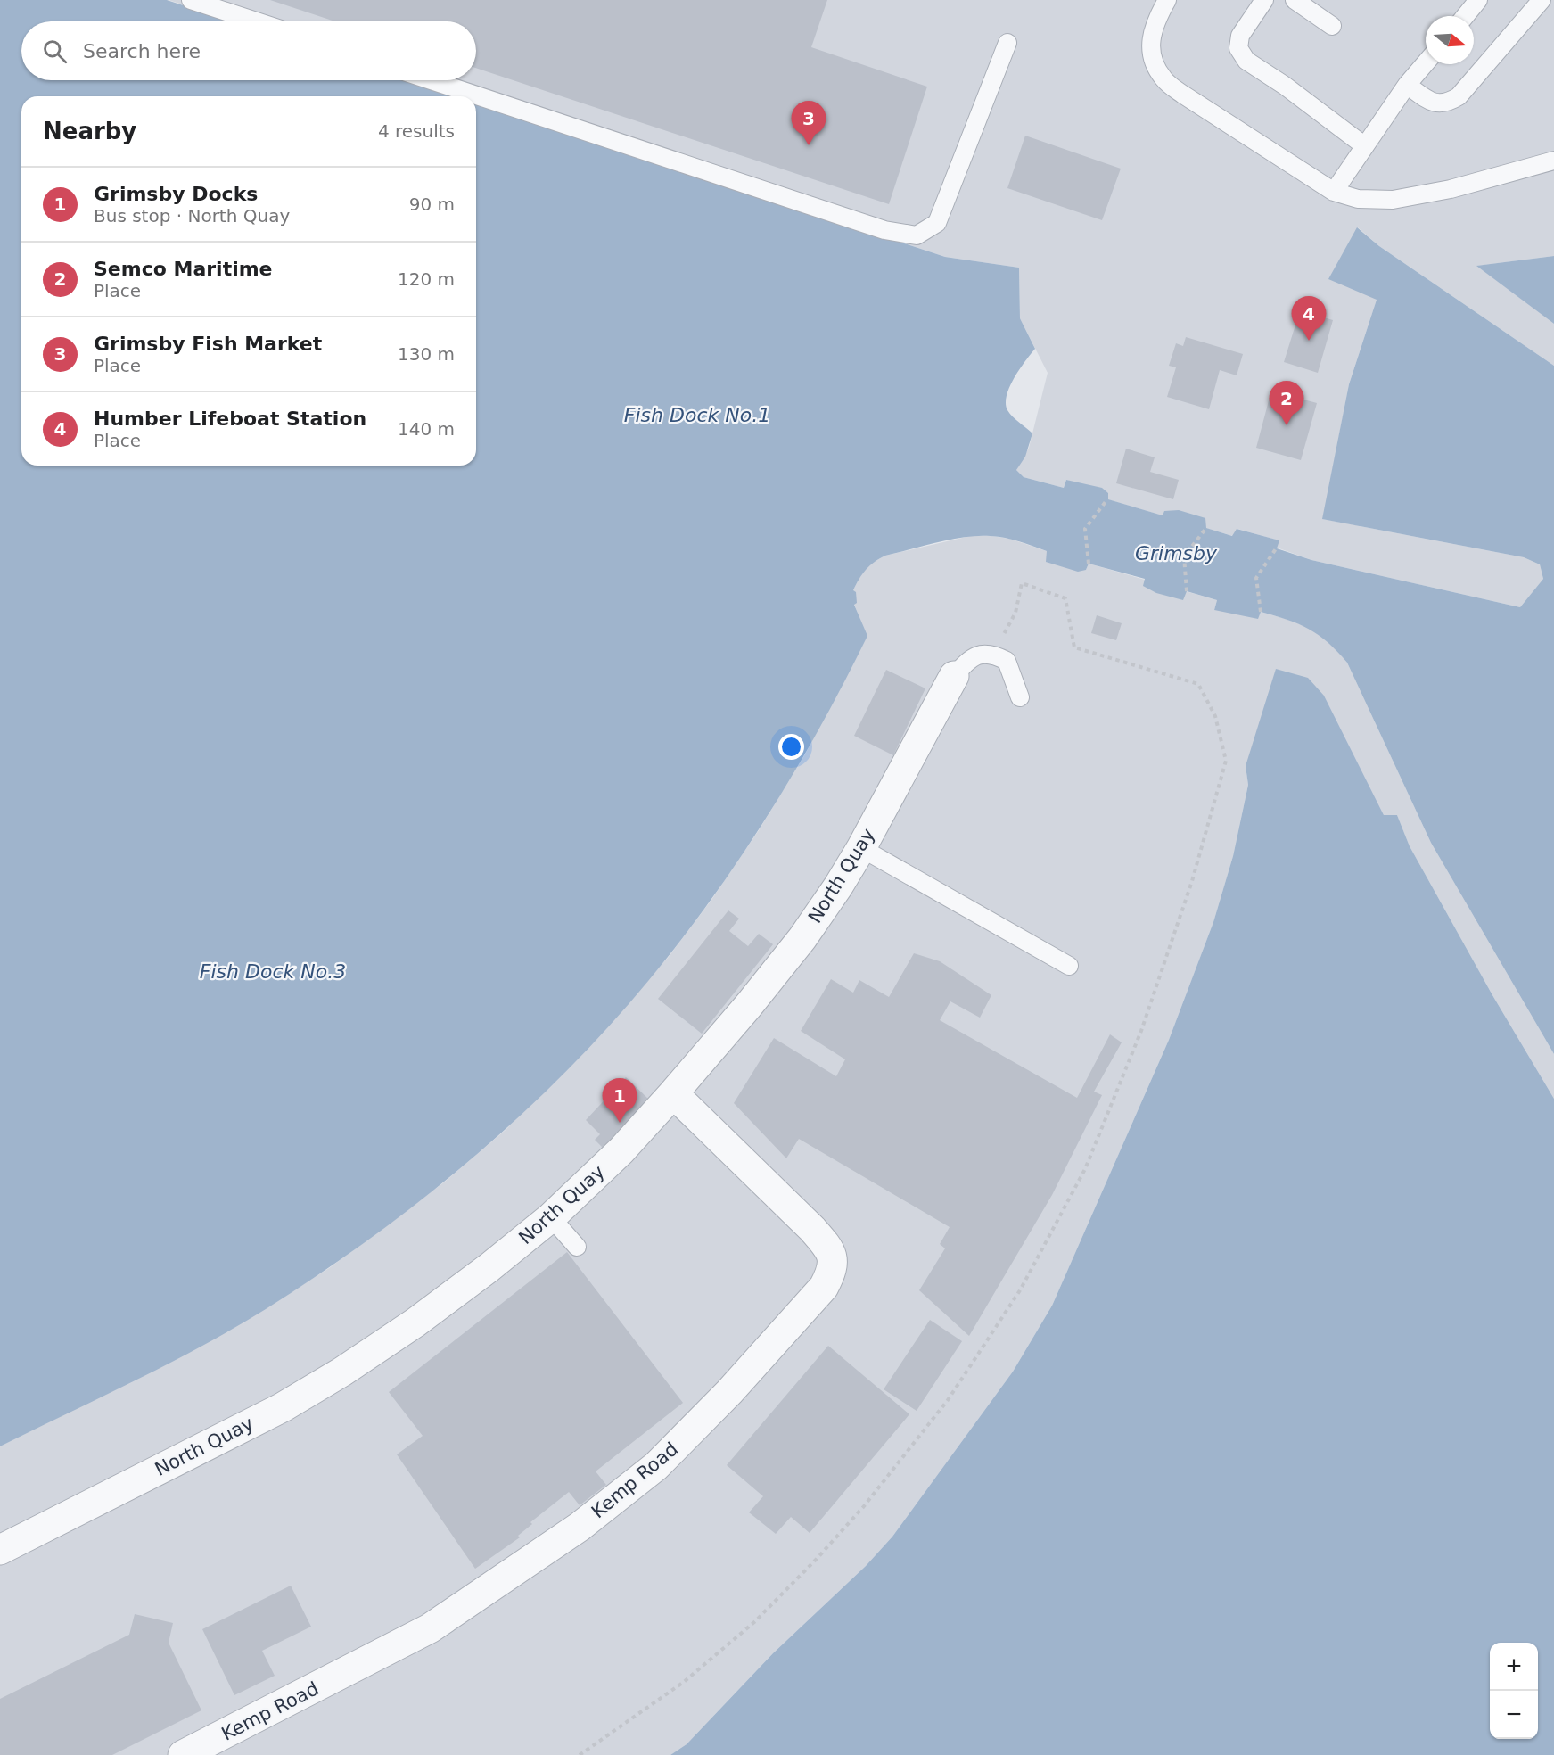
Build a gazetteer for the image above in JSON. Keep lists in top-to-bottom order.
{
  "streets": {
    "street": ["North Quay", "Kemp Road"]
  },
  "crossings": [
    ["North Quay", "Kemp Road"]
  ],
  "water": ["Fish Dock No.1", "Grimsby", "Fish Dock No.3"],
  "north": "right",
  "page": {
    "search": "Search here",
    "heading": ["Nearby", "4 results"],
    "pins": [
      "3",
      "4",
      "2",
      "1"
    ],
    "list": [
      {
        "mark": "1",
        "name": "Grimsby Docks",
        "note": "Bus stop · North Quay",
        "value": "90 m"
      },
      {
        "mark": "2",
        "name": "Semco Maritime",
        "note": "Place",
        "value": "120 m"
      },
      {
        "mark": "3",
        "name": "Grimsby Fish Market",
        "note": "Place",
        "value": "130 m"
      },
      {
        "mark": "4",
        "name": "Humber Lifeboat Station",
        "note": "Place",
        "value": "140 m"
      }
    ],
    "map_buttons": ["+", "−"]
  }
}
